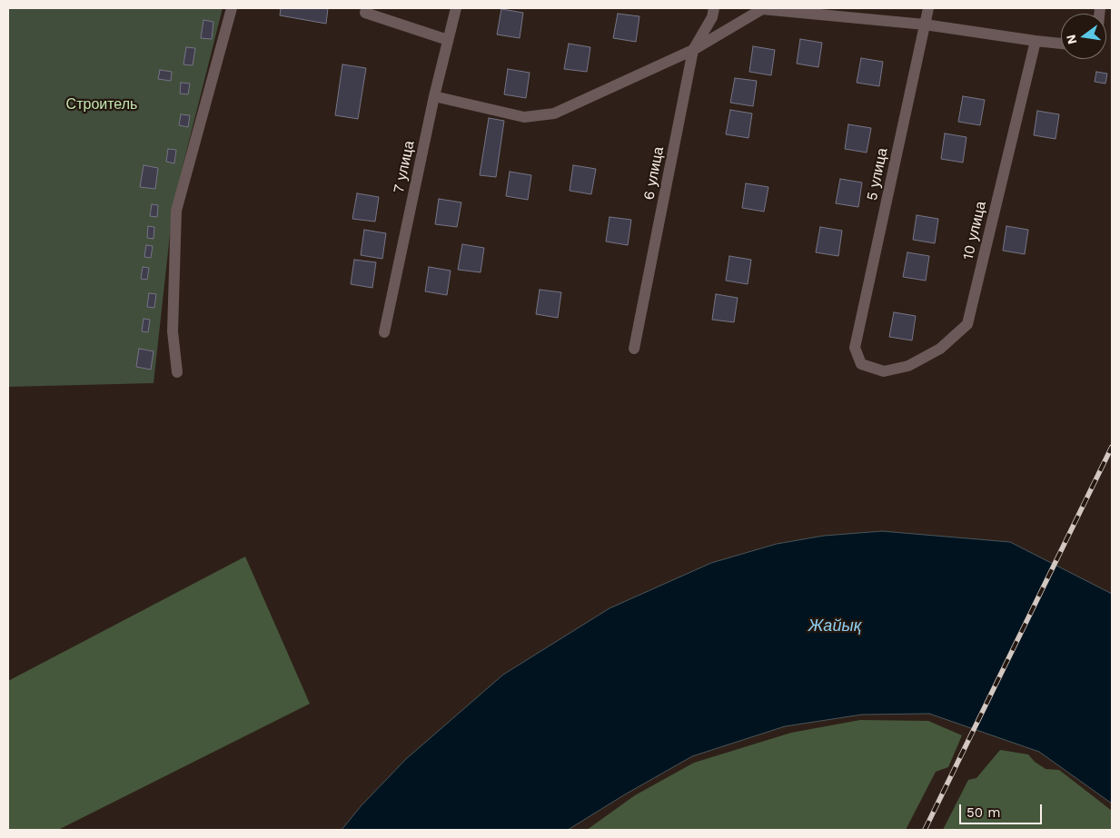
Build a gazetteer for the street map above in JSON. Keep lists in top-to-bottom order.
{
  "streets": {
    "street": [
      "7 улица",
      "6 улица",
      "5 улица",
      "10 улица"
    ]
  },
  "crossings": [
    ["5 улица", "10 улица"]
  ],
  "water": ["Жайық"],
  "parks": ["Строитель"],
  "scale_bar": "50 m",
  "north": "left"
}
